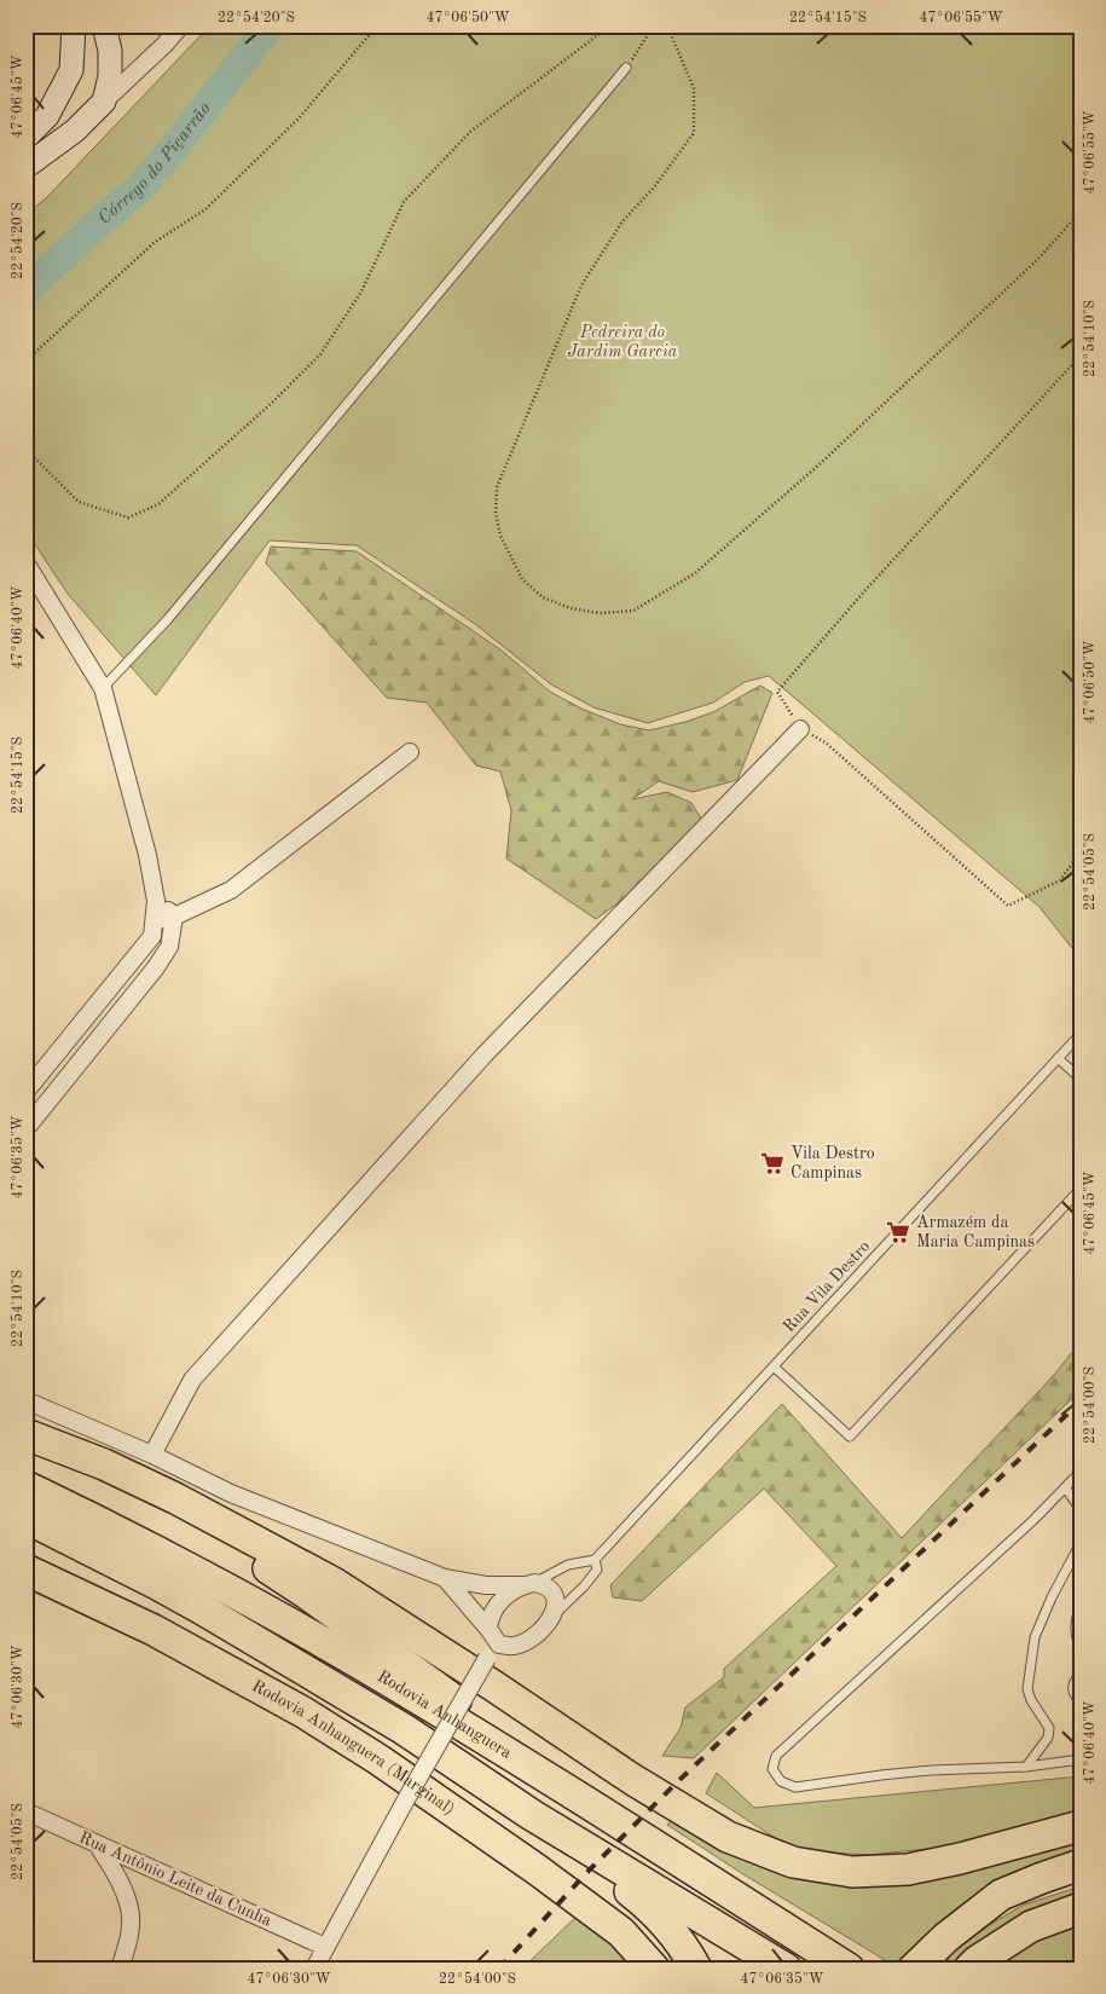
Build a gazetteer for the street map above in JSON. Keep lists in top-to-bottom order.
{
  "streets": {
    "highway": ["Rodovia Anhanguera", "Rodovia Anhanguera (Marginal)"],
    "street": ["Rua Antônio Leite da Cunha"],
    "lane": ["Rua Vila Destro"]
  },
  "water": ["Córrego do Piçarrão"],
  "parks": ["Pedreira do Jardim Garcia"],
  "places": {
    "supermarket": ["Vila Destro Campinas", "Armazém da Maria Campinas"]
  },
  "coordinates": [
    "22°54'20\"S",
    "47°06'50\"W",
    "22°54'15\"S",
    "47°06'55\"W",
    "47°06'45\"W",
    "22°54'10\"S",
    "47°06'40\"W",
    "22°54'05\"S",
    "47°06'35\"W",
    "22°54'00\"S",
    "47°06'30\"W"
  ]
}
